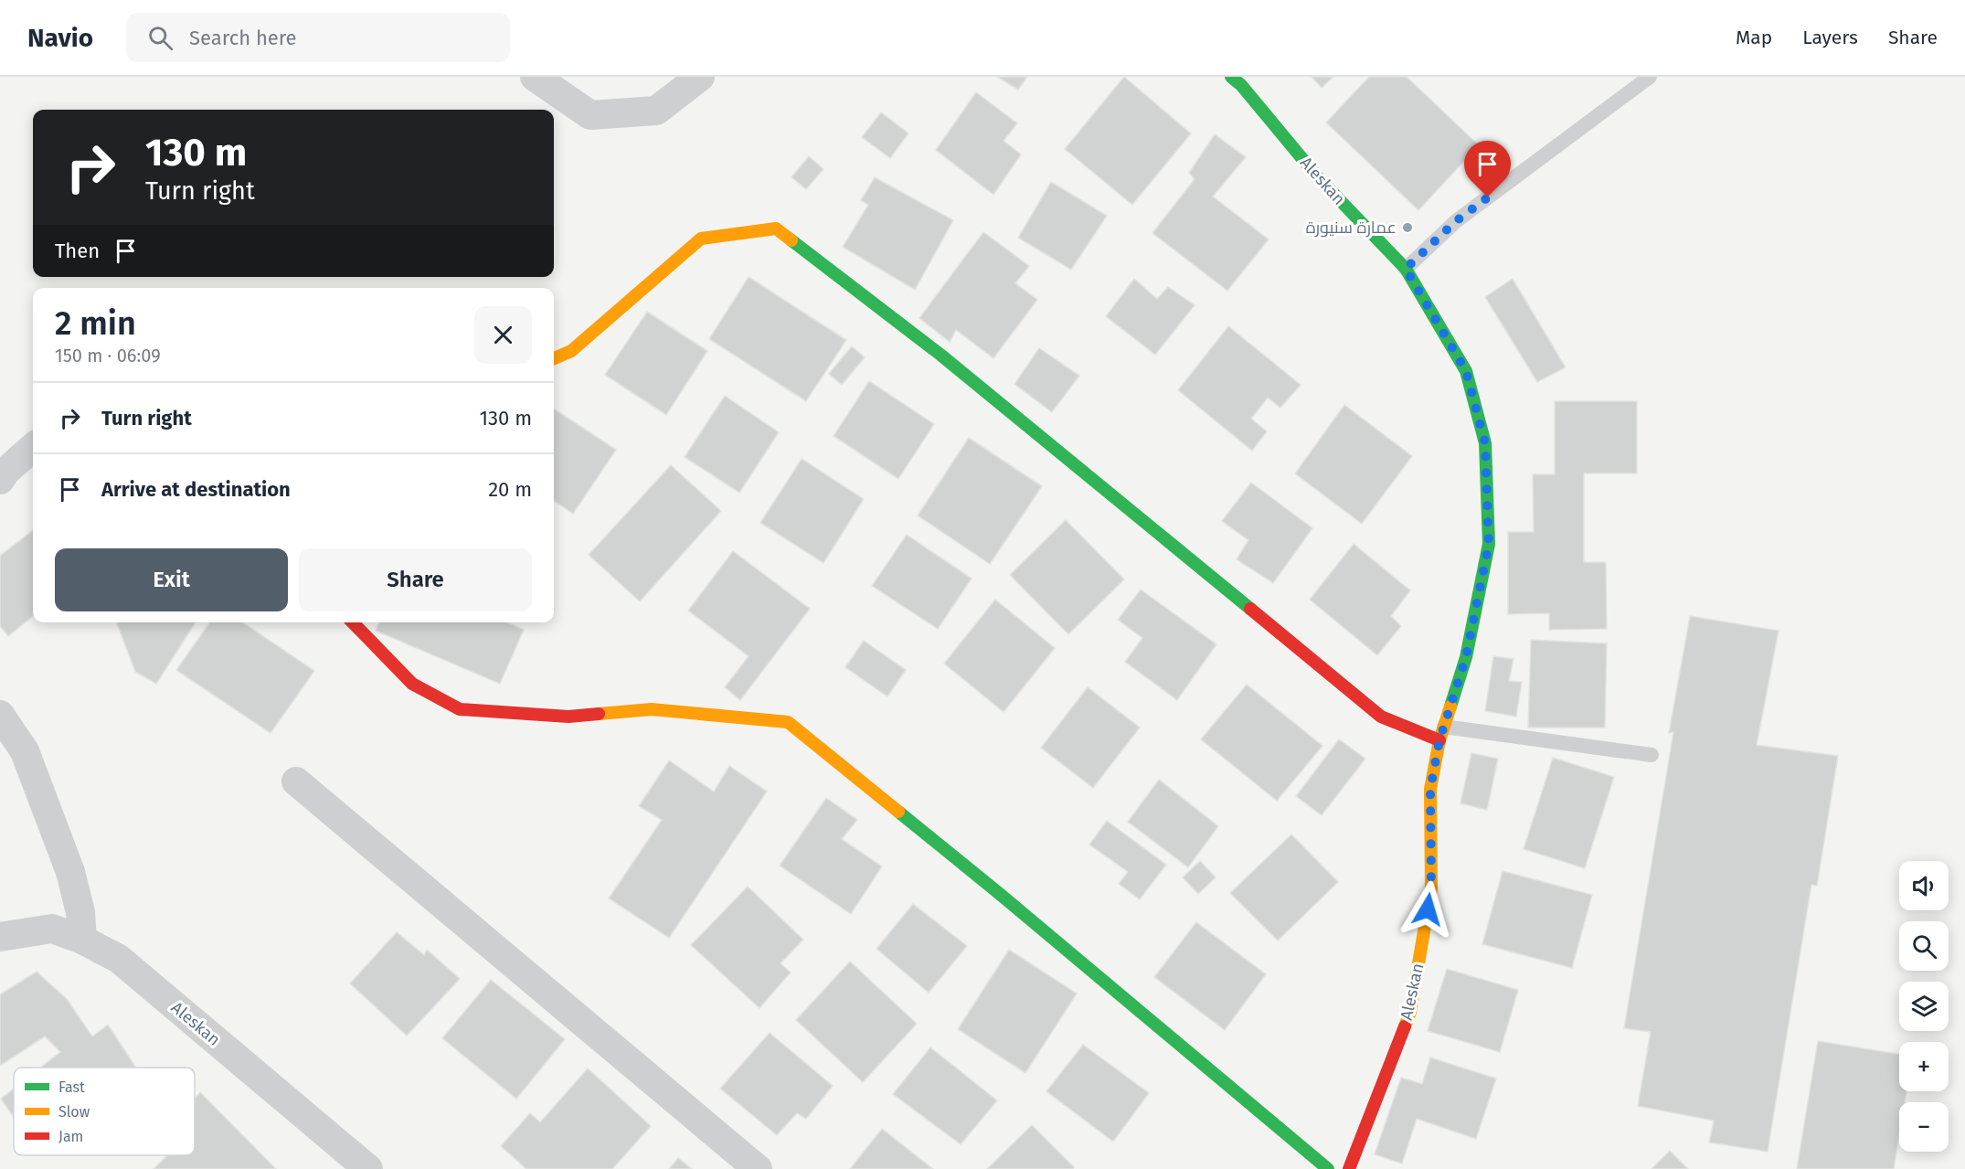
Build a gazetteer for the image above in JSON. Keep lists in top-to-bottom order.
{
  "streets": {
    "street": ["Aleskan"]
  },
  "places": ["عمارة سنيورة"],
  "legend": ["Fast", "Slow", "Jam"],
  "page": {
    "header": "Navio",
    "search": "Search here",
    "nav": ["Map", "Layers", "Share"],
    "turn": ["130 m", "Turn right"],
    "then": "Then",
    "heading": ["2 min", "150 m · 06:09"],
    "list": [
      {
        "name": "Turn right",
        "value": "130 m"
      },
      {
        "name": "Arrive at destination",
        "value": "20 m"
      }
    ],
    "buttons": ["Exit", "Share"],
    "map_buttons": ["+", "−"]
  }
}
